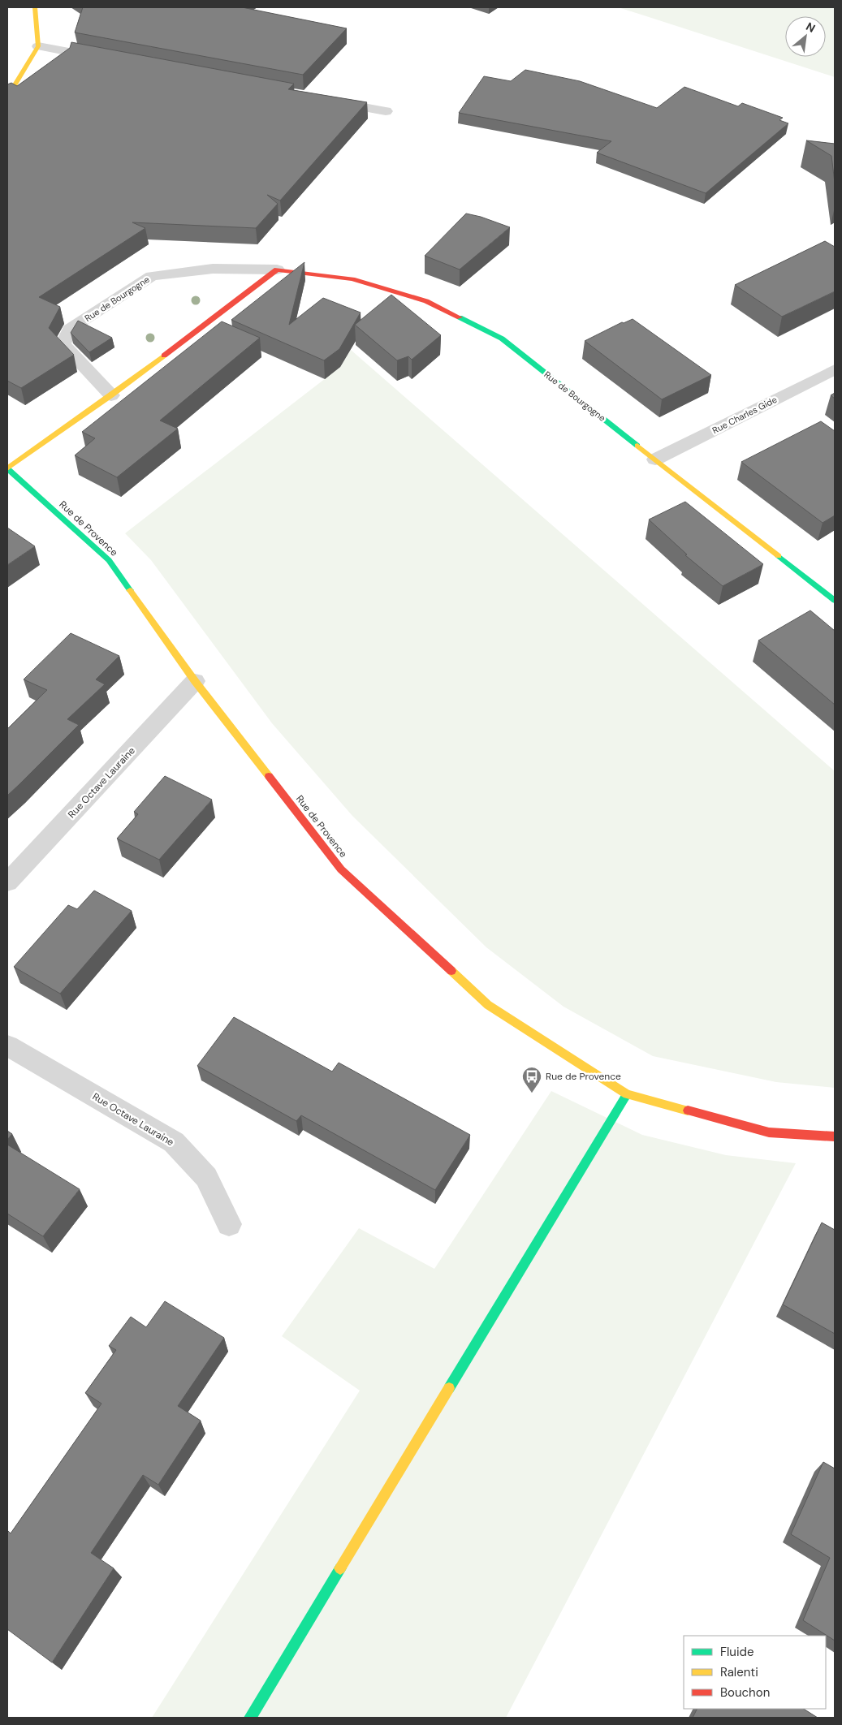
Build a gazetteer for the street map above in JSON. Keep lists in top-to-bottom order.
{
  "streets": {
    "street": [
      "Rue de Bourgogne",
      "Rue Charles Gide",
      "Rue de Provence",
      "Rue Octave Lauraine"
    ]
  },
  "crossings": [
    ["Rue de Bourgogne", "Rue Charles Gide"],
    ["Rue de Provence", "Rue Octave Lauraine"]
  ],
  "places": {
    "bus stop": ["Rue de Provence"]
  },
  "legend": ["Fluide", "Ralenti", "Bouchon"],
  "north": "top right"
}
